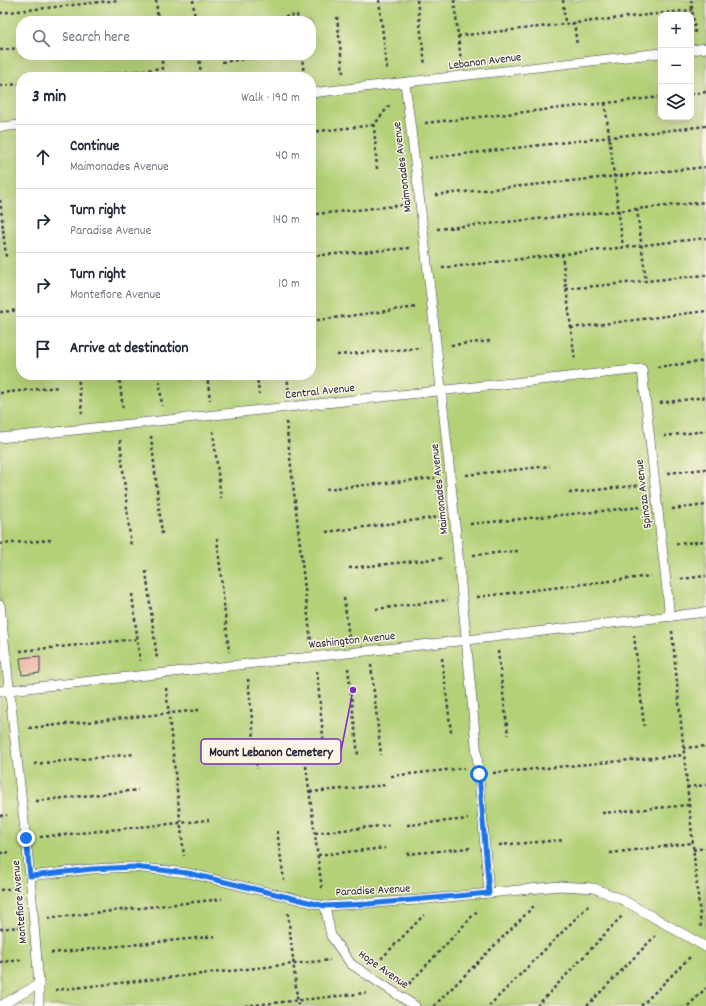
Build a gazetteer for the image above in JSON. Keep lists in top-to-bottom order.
{
  "streets": {
    "lane": [
      "Lebanon Avenue",
      "Maimonades Avenue",
      "Central Avenue",
      "Spinoza Avenue",
      "Washington Avenue",
      "Paradise Avenue",
      "Montefiore Avenue",
      "Hope Avenue"
    ]
  },
  "crossings": [
    ["Lebanon Avenue", "Maimonades Avenue"],
    ["Maimonades Avenue", "Central Avenue"],
    ["Maimonades Avenue", "Washington Avenue"],
    ["Maimonades Avenue", "Paradise Avenue"],
    ["Central Avenue", "Spinoza Avenue"],
    ["Spinoza Avenue", "Washington Avenue"],
    ["Washington Avenue", "Montefiore Avenue"],
    ["Paradise Avenue", "Montefiore Avenue"],
    ["Paradise Avenue", "Hope Avenue"]
  ],
  "places": ["Mount Lebanon Cemetery"],
  "page": {
    "map_buttons": ["+", "−"],
    "search": "Search here",
    "heading": ["3 min", "Walk · 190 m"],
    "list": [
      ["Continue", "Maimonades Avenue", "40 m"],
      ["Turn right", "Paradise Avenue", "140 m"],
      ["Turn right", "Montefiore Avenue", "10 m"],
      "Arrive at destination"
    ]
  }
}
